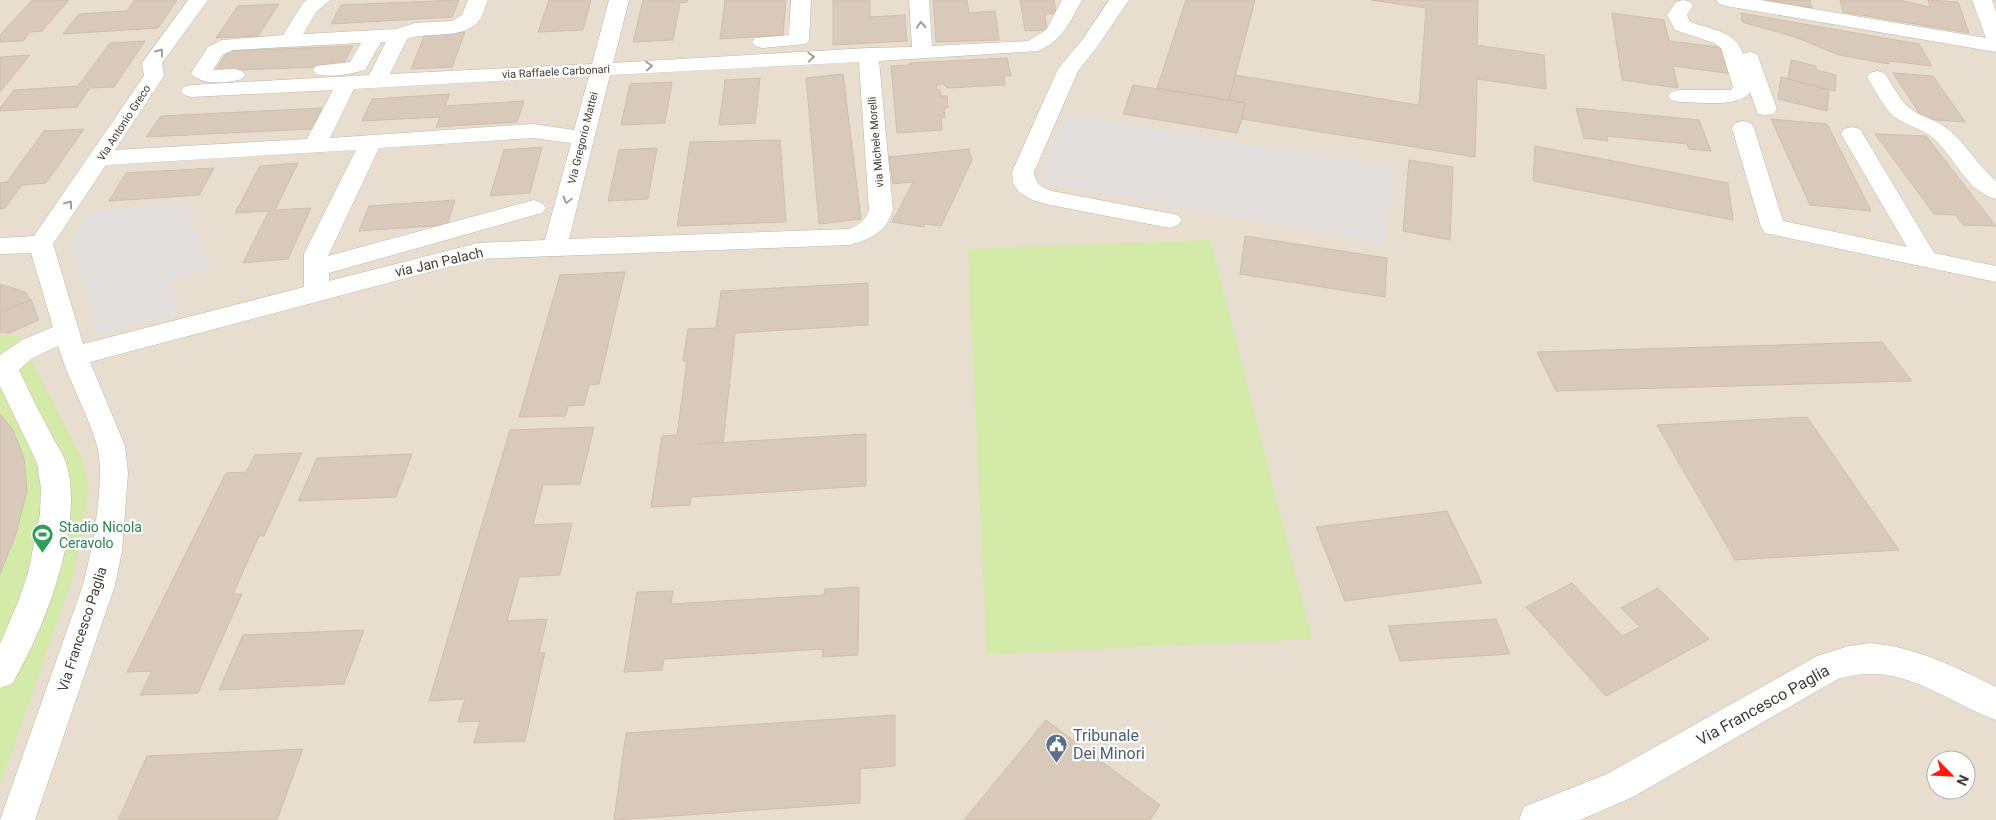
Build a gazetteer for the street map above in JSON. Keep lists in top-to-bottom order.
{
  "streets": {
    "street": [
      "via Raffaele Carbonari",
      "Via Antonio Greco",
      "Via Gregorio Mattei",
      "via Michele Morelli",
      "via Jan Palach",
      "Via Francesco Paglia"
    ]
  },
  "crossings": [
    ["via Raffaele Carbonari", "Via Gregorio Mattei"],
    ["via Raffaele Carbonari", "via Michele Morelli"],
    ["Via Antonio Greco", "Via Francesco Paglia"],
    ["Via Gregorio Mattei", "via Jan Palach"],
    ["via Michele Morelli", "via Jan Palach"],
    ["via Jan Palach", "Via Francesco Paglia"]
  ],
  "places": {
    "sports": ["Stadio Nicola Ceravolo"],
    "public building": ["Tribunale Dei Minori"]
  },
  "north": "bottom right"
}
